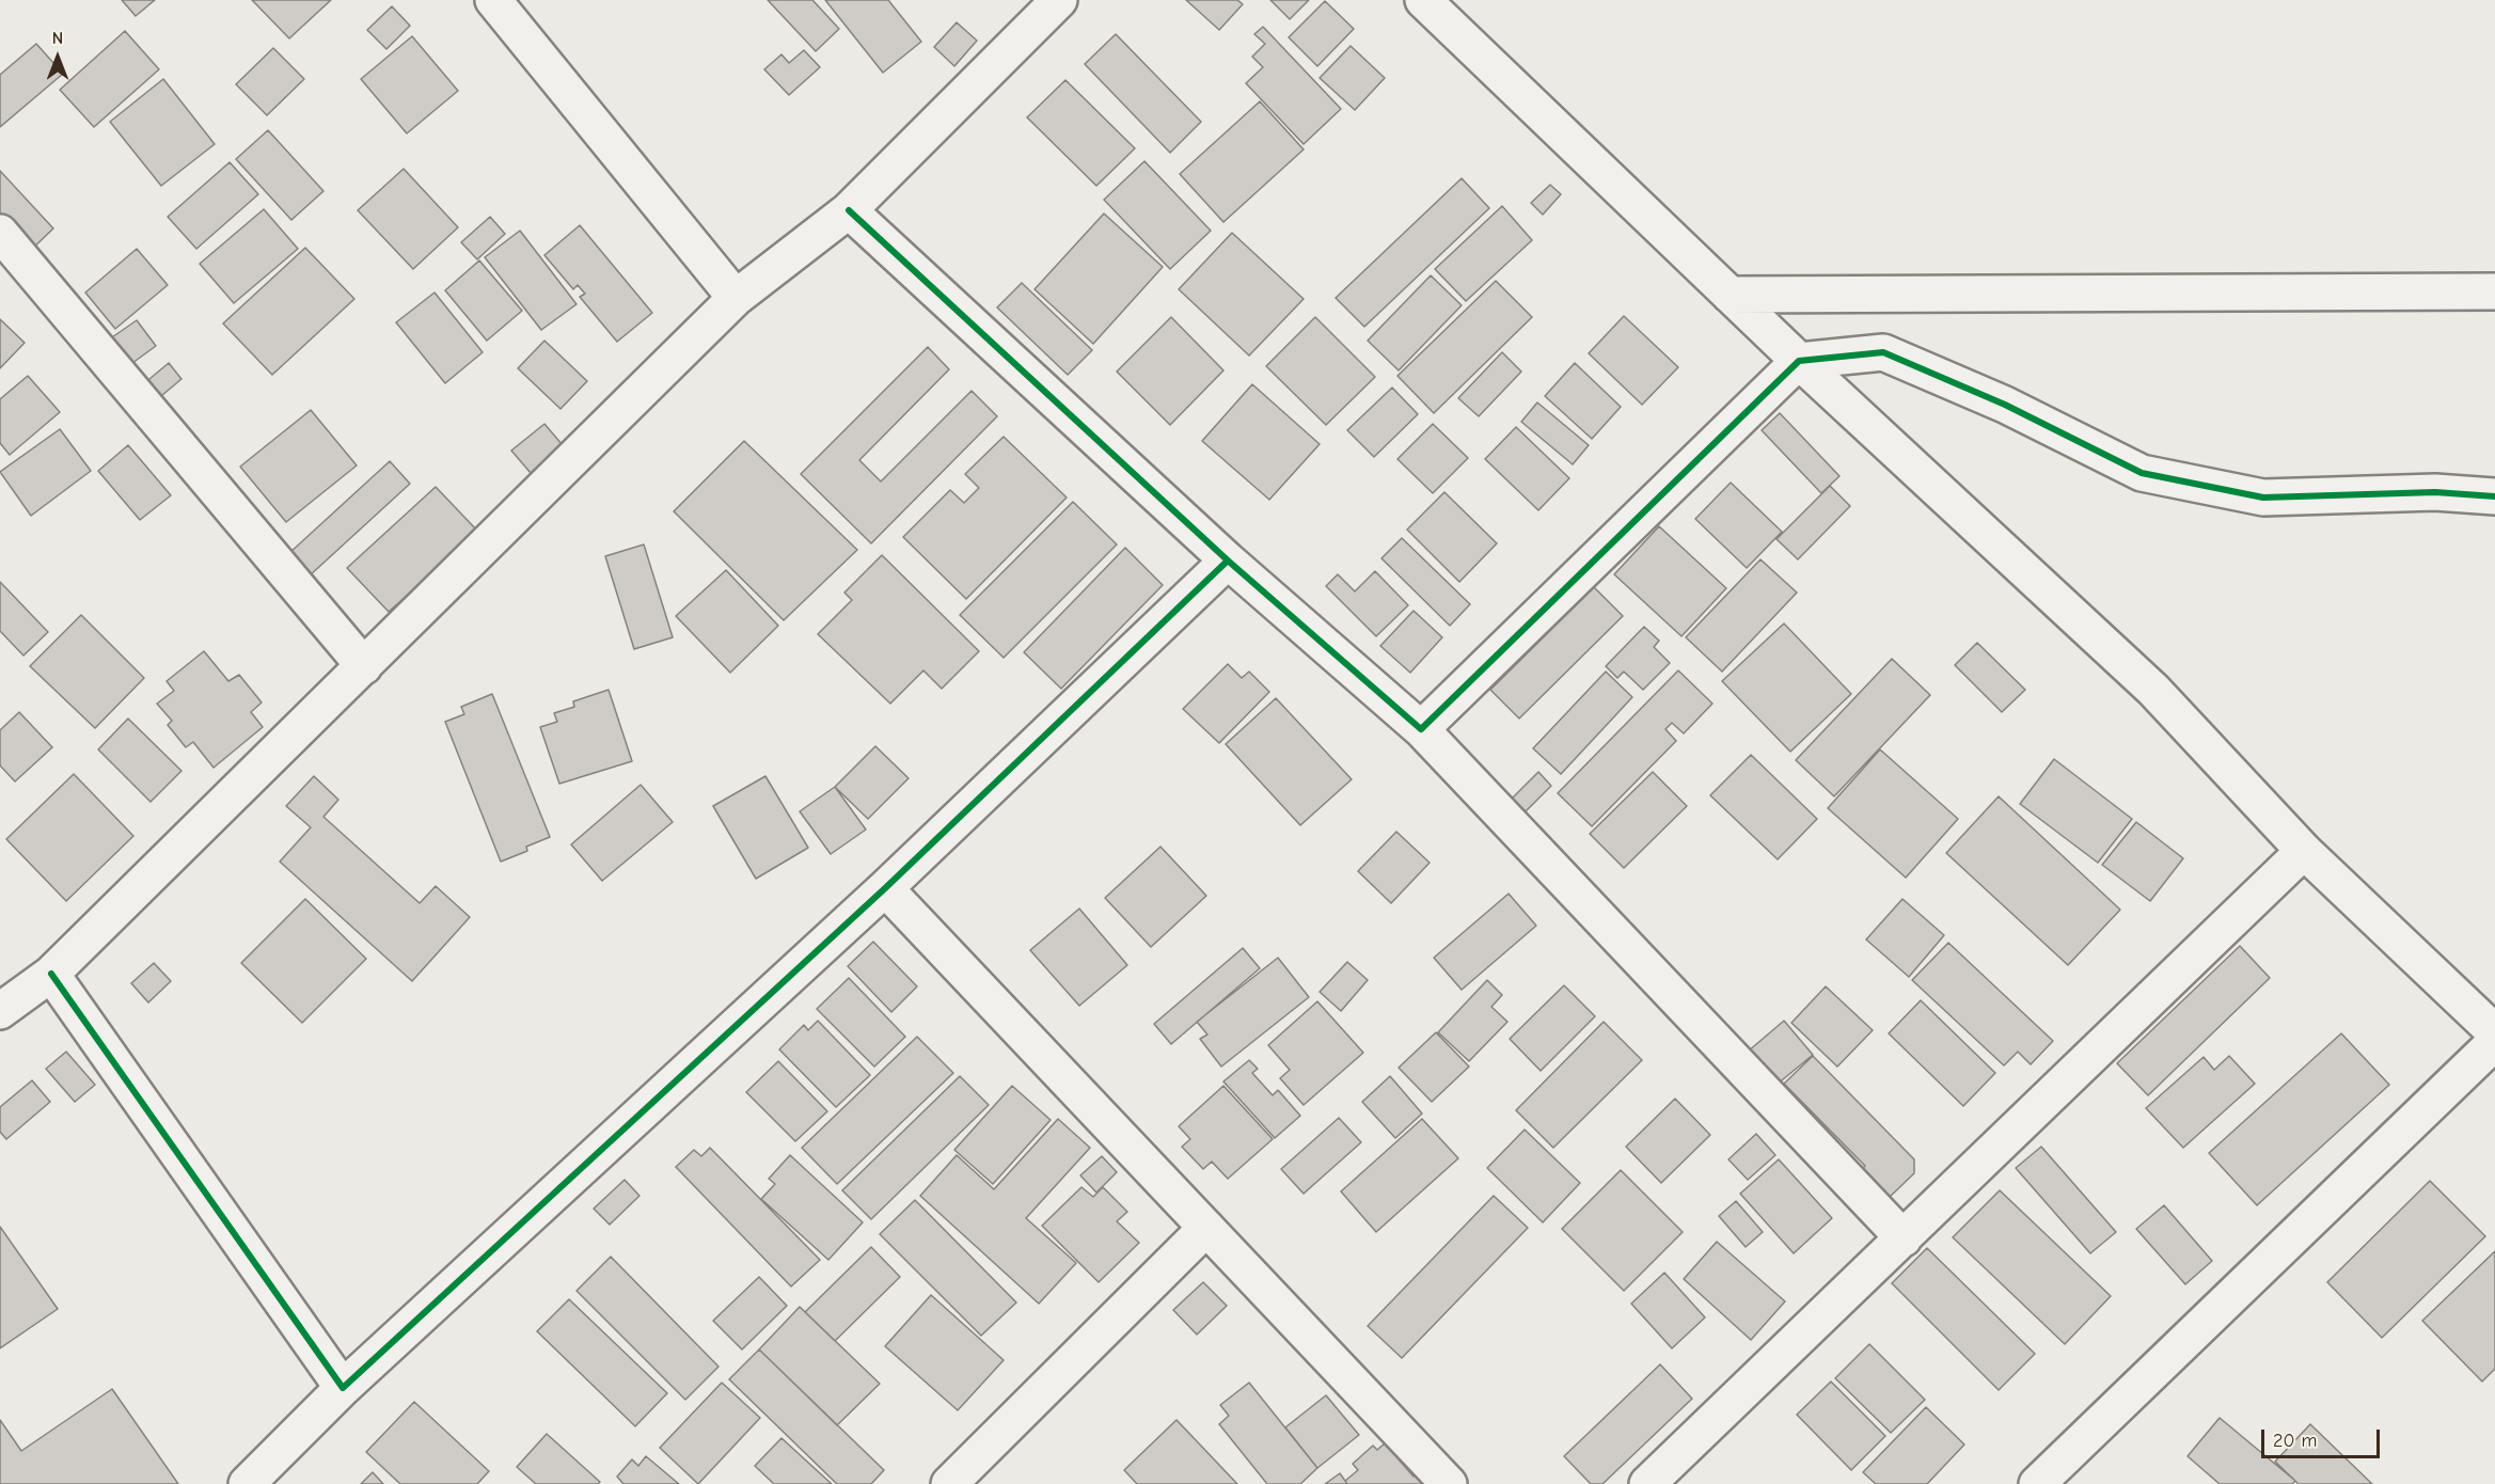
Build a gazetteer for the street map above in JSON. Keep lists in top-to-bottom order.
{
  "scale_bar": "20 m",
  "north": "top"
}
